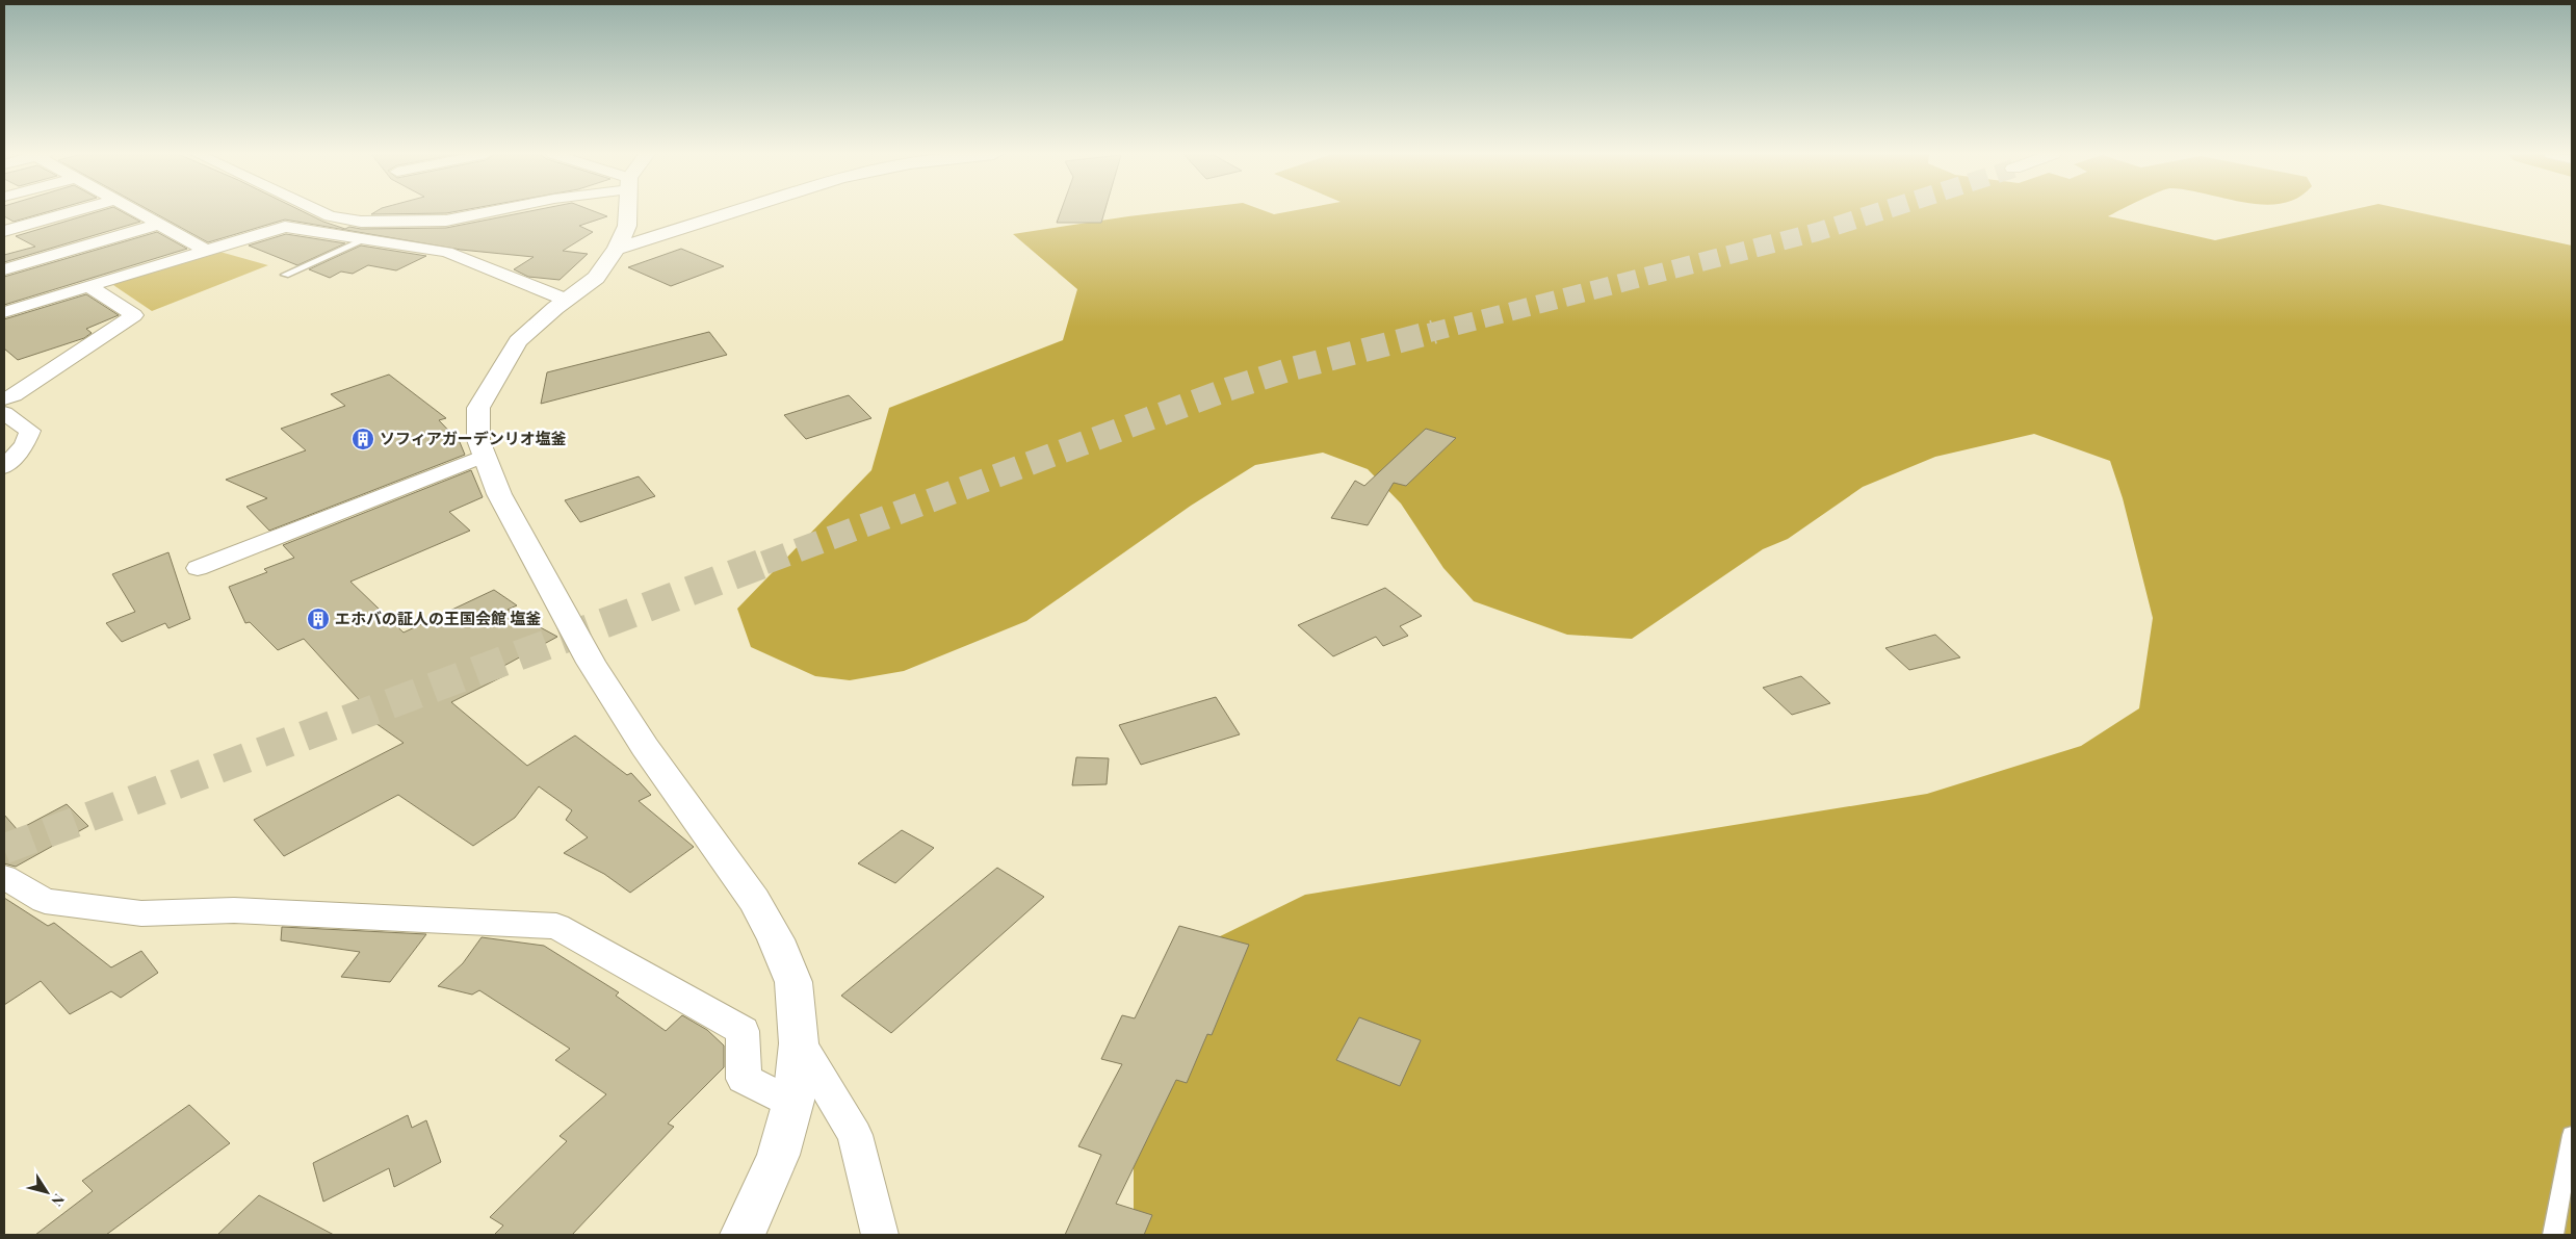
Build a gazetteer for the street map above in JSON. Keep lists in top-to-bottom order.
{
  "places": {
    "building": ["ソフィアガーデンリオ塩釜", "エホバの証人の王国会館 塩釜"]
  },
  "north": "bottom right"
}
